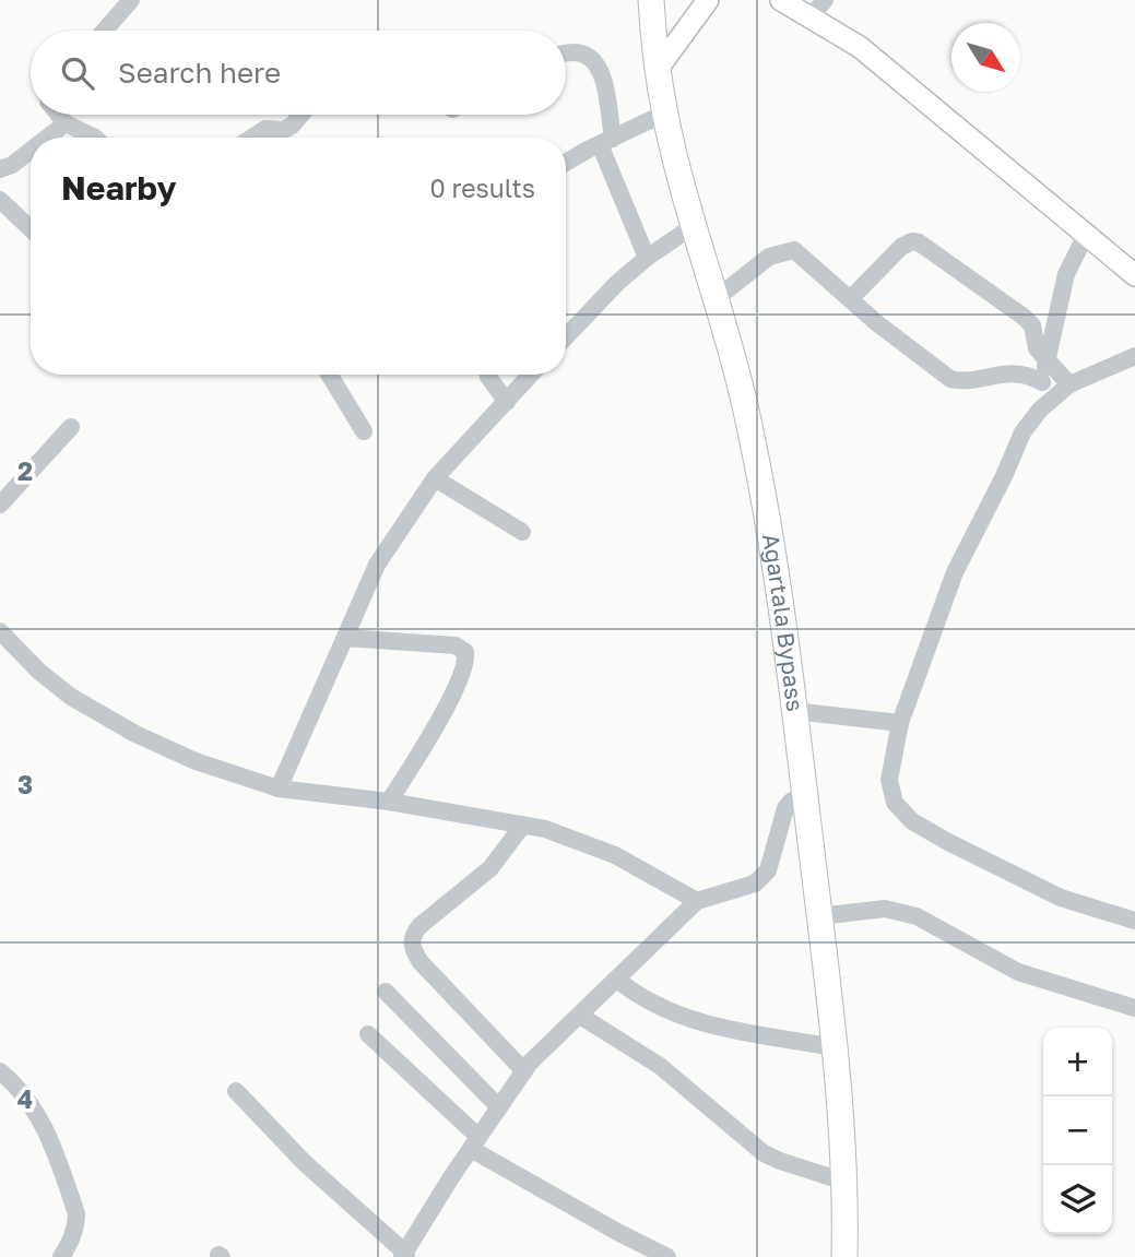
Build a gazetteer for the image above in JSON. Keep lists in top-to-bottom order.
{
  "streets": {
    "highway": ["Agartala Bypass"]
  },
  "north": "bottom right",
  "page": {
    "search": "Search here",
    "heading": ["Nearby", "0 results"],
    "map_buttons": ["+", "−"]
  },
  "grid": {
    "rows": ["2", "3", "4"]
  }
}
